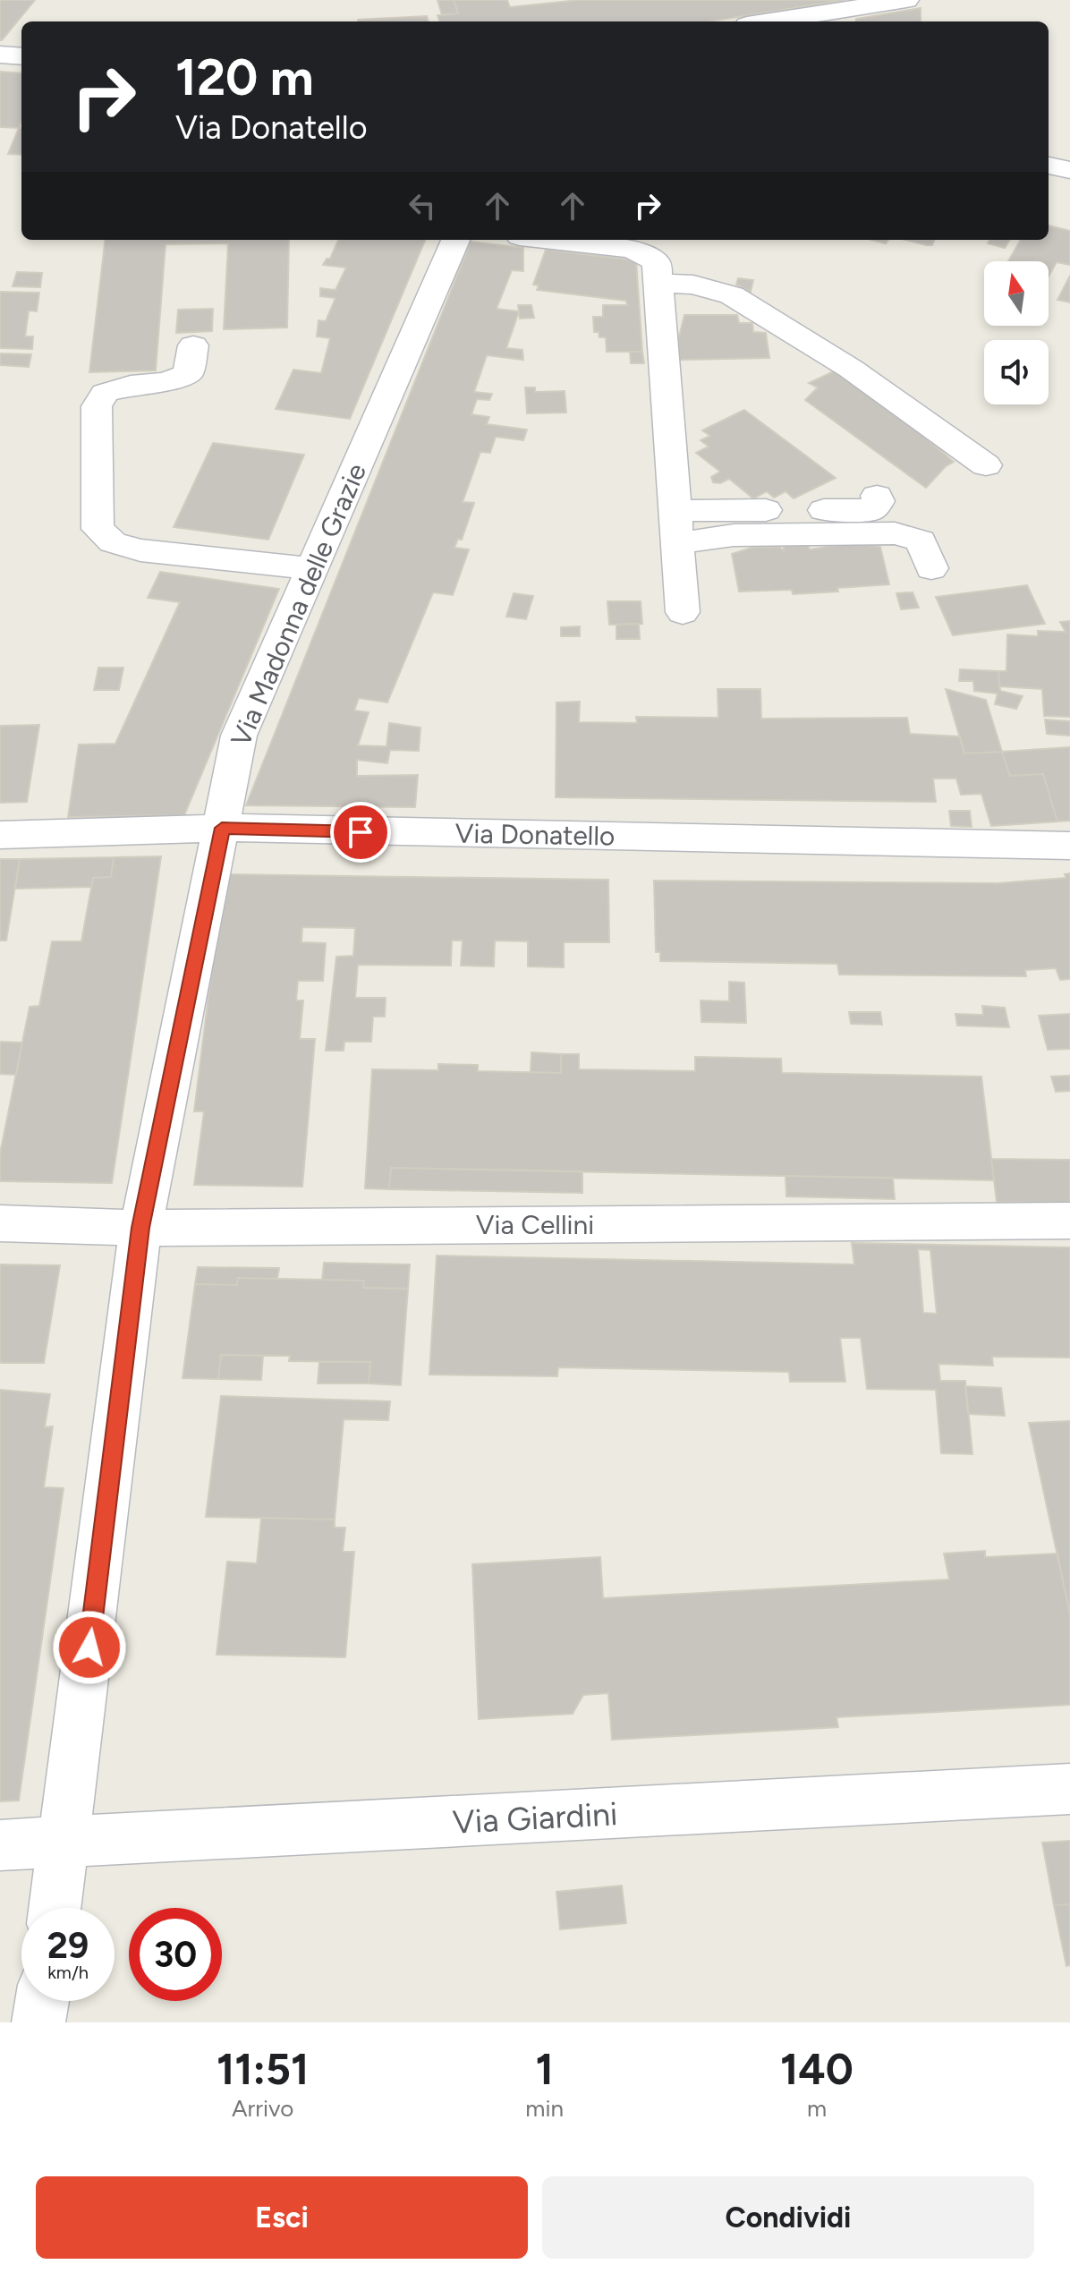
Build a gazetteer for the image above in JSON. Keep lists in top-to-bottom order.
{
  "streets": {
    "street": [
      "Via Madonna delle Grazie",
      "Via Donatello",
      "Via Cellini",
      "Via Giardini"
    ]
  },
  "crossings": [
    ["Via Madonna delle Grazie", "Via Donatello"],
    ["Via Madonna delle Grazie", "Via Cellini"],
    ["Via Madonna delle Grazie", "Via Giardini"]
  ],
  "north": "top",
  "page": {
    "turn": ["120 m", "Via Donatello"],
    "speed": "29 km/h",
    "limit": "30",
    "eta": [
      "11:51",
      "Arrivo",
      "1",
      "min",
      "140",
      "m"
    ],
    "buttons": ["Esci", "Condividi"]
  }
}
